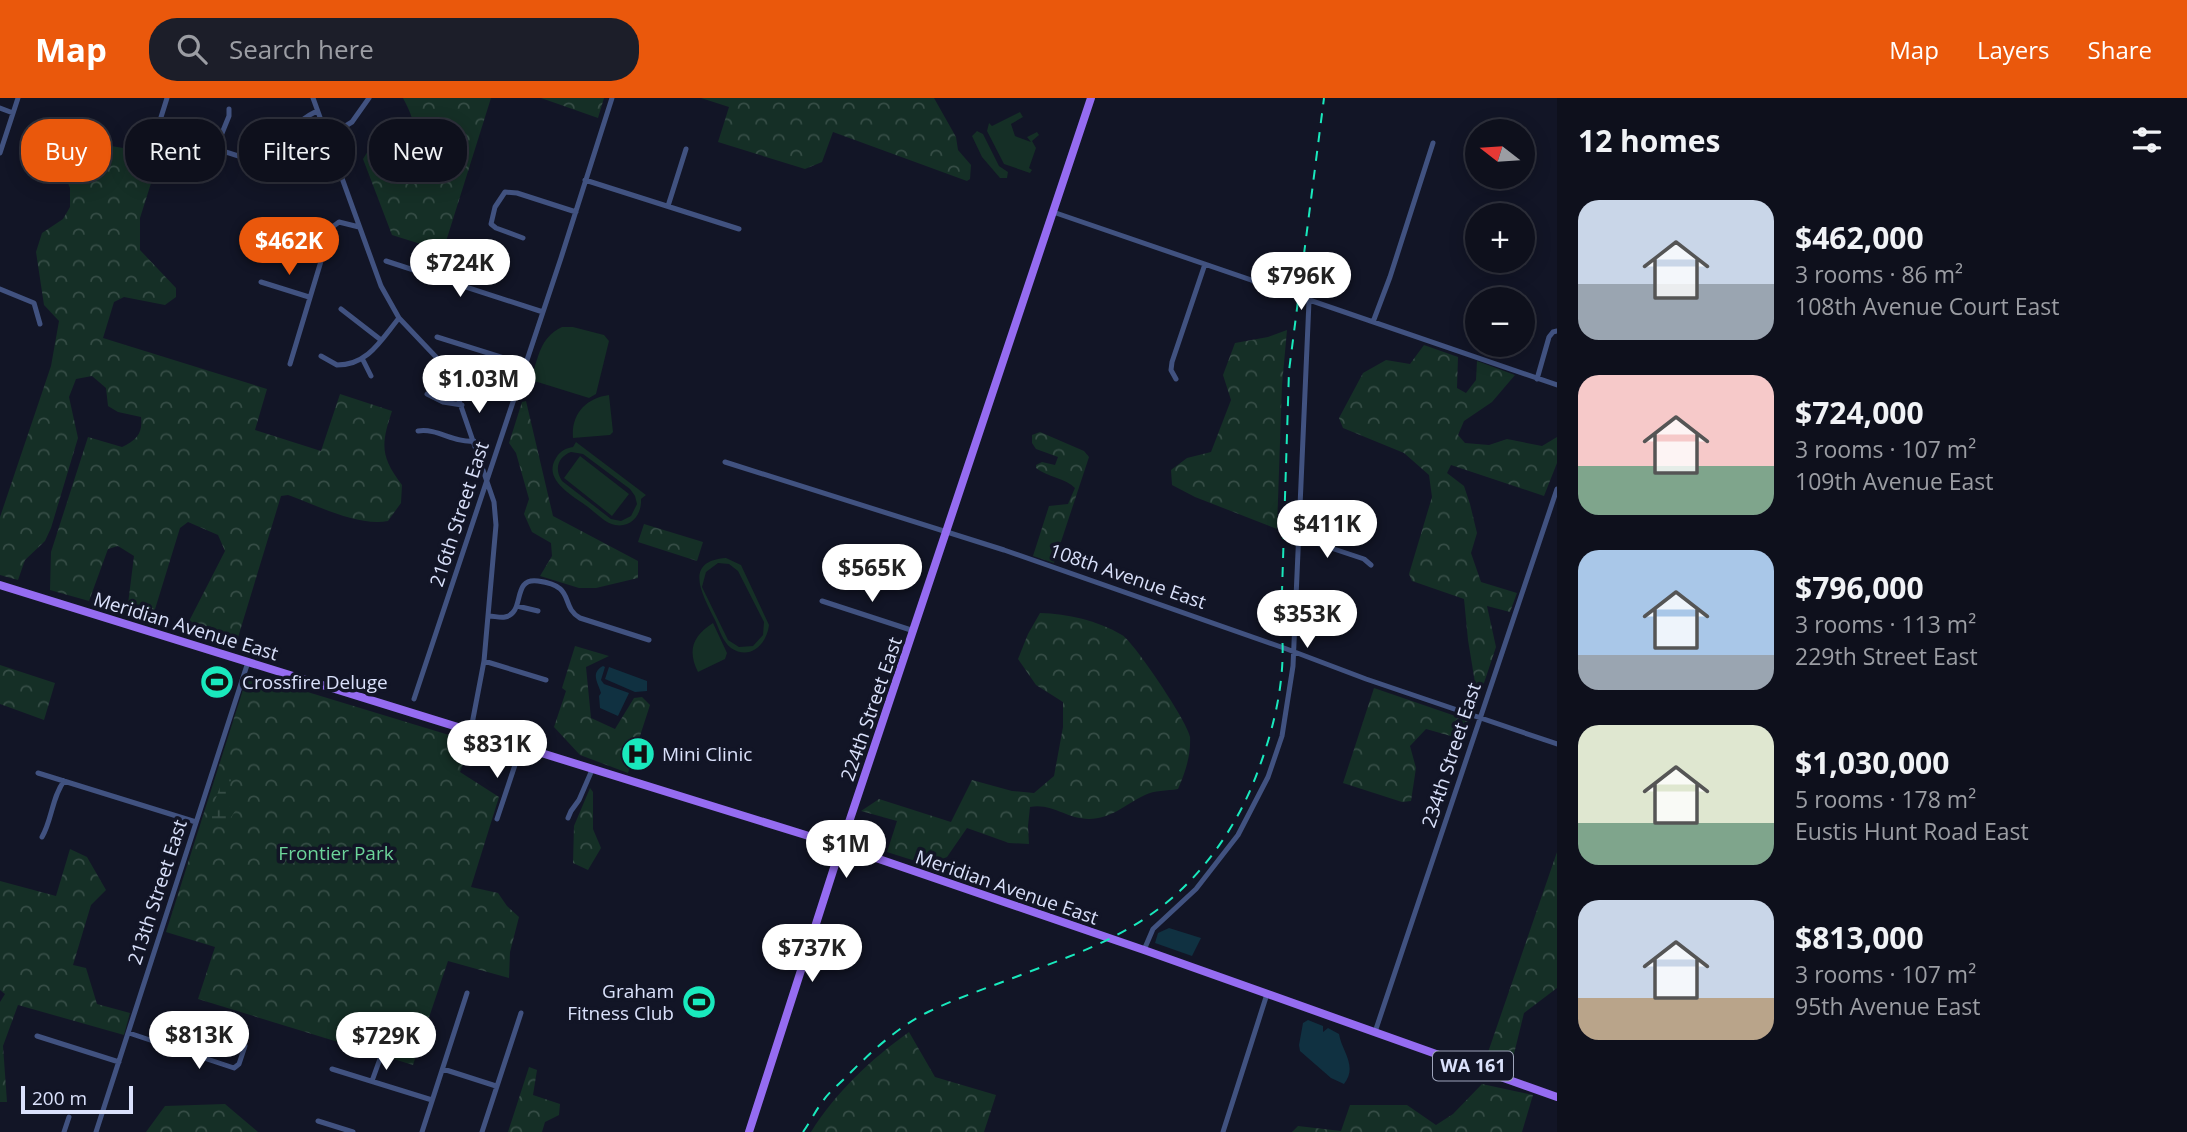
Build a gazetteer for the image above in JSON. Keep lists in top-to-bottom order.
{
  "streets": {
    "main road": ["Meridian Avenue East", "224th Street East", "WA 161"],
    "street": [
      "216th Street East",
      "108th Avenue East",
      "234th Street East",
      "213th Street East"
    ]
  },
  "crossings": [
    ["108th Avenue East", "224th Street East"],
    ["108th Avenue East", "234th Street East"],
    ["Meridian Avenue East", "224th Street East"],
    ["Meridian Avenue East", "234th Street East"],
    ["Meridian Avenue East", "213th Street East"]
  ],
  "parks": ["Frontier Park"],
  "places": {
    "sports": ["Crossfire Deluge", "Graham Fitness Club"],
    "hospital": ["Mini Clinic"]
  },
  "scale_bar": "200 m",
  "north": "left",
  "page": {
    "header": "Map",
    "search": "Search here",
    "nav": ["Map", "Layers", "Share"],
    "heading": "12 homes",
    "map_buttons": ["+", "−"],
    "chip": [
      "Buy",
      "Rent",
      "Filters",
      "New"
    ],
    "list": [
      {
        "name": "$462,000",
        "note": "3 rooms · 86 m² · 108th Avenue Court East"
      },
      {
        "name": "$724,000",
        "note": "3 rooms · 107 m² · 109th Avenue East"
      },
      {
        "name": "$796,000",
        "note": "3 rooms · 113 m² · 229th Street East"
      },
      {
        "name": "$1,030,000",
        "note": "5 rooms · 178 m² · Eustis Hunt Road East"
      },
      {
        "name": "$813,000",
        "note": "3 rooms · 107 m² · 95th Avenue East"
      }
    ],
    "price": [
      "$462K",
      "$724K",
      "$796K",
      "$1.03M",
      "$411K",
      "$565K",
      "$353K",
      "$831K",
      "$1M",
      "$737K",
      "$813K",
      "$729K"
    ],
    "scale": "200 m"
  }
}
